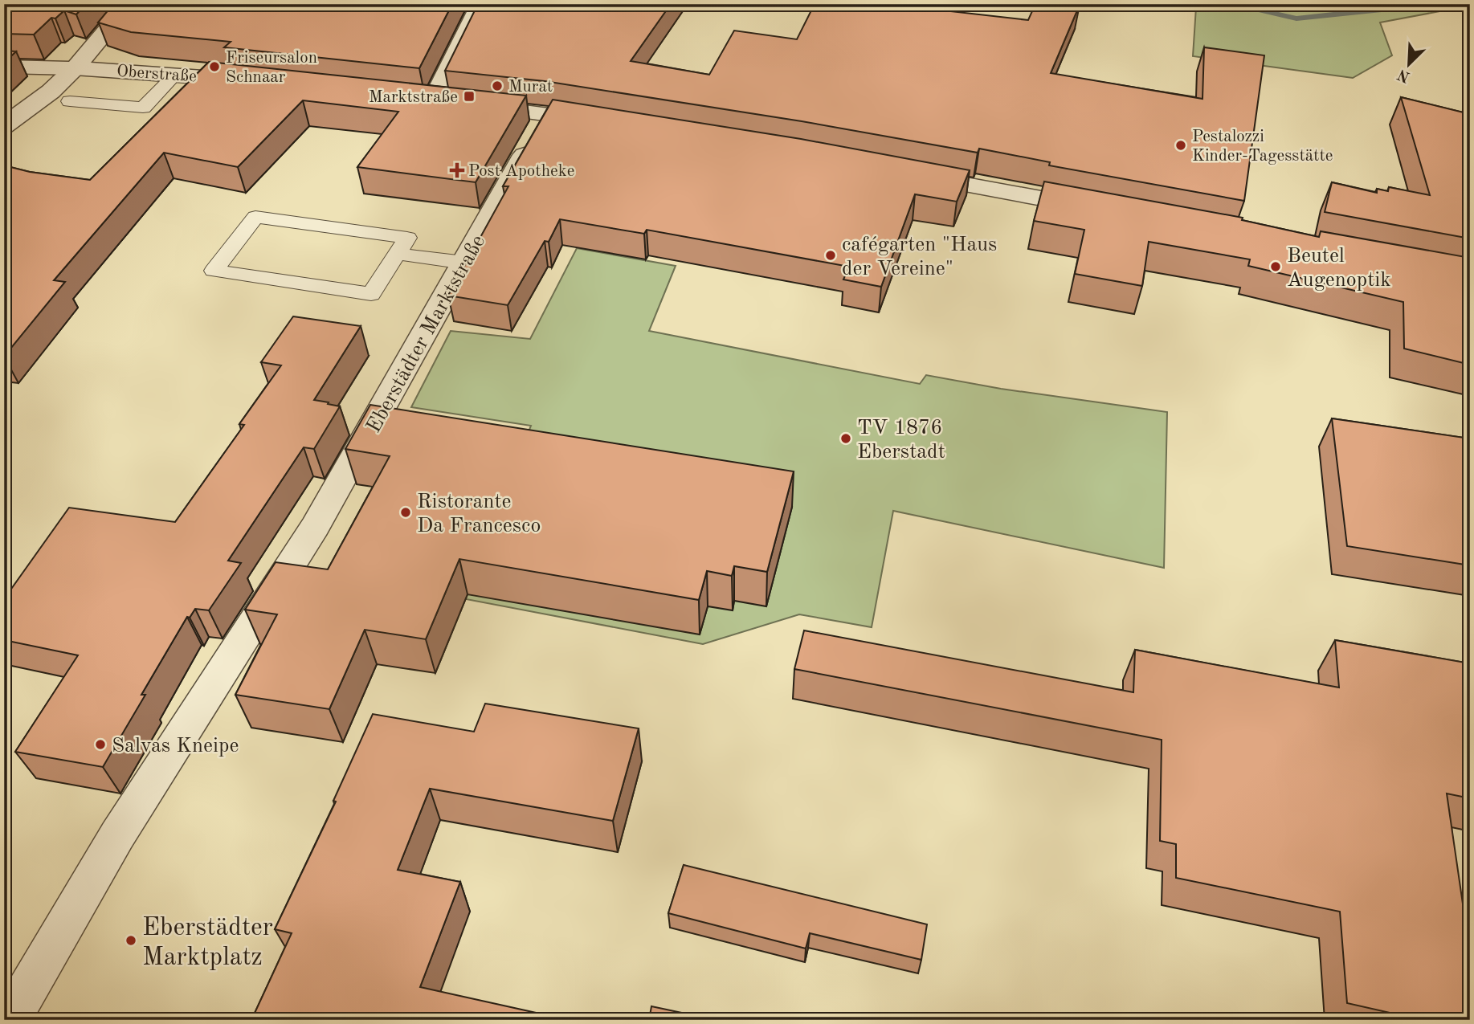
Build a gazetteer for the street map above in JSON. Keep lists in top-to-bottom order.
{
  "streets": {
    "street": ["Oberstraße", "Eberstädter Marktstraße"]
  },
  "places": {
    "other": [
      "Friseursalon Schnaar",
      "Murat",
      "Pestalozzi Kinder-Tagesstätte",
      "cafégarten \"Haus der Vereine\"",
      "Beutel Augenoptik",
      "TV 1876 Eberstadt",
      "Ristorante Da Francesco",
      "Salvas Kneipe",
      "Eberstädter Marktplatz"
    ],
    "transit": ["Marktstraße"],
    "health": ["Post Apotheke"]
  },
  "north": "bottom left"
}
